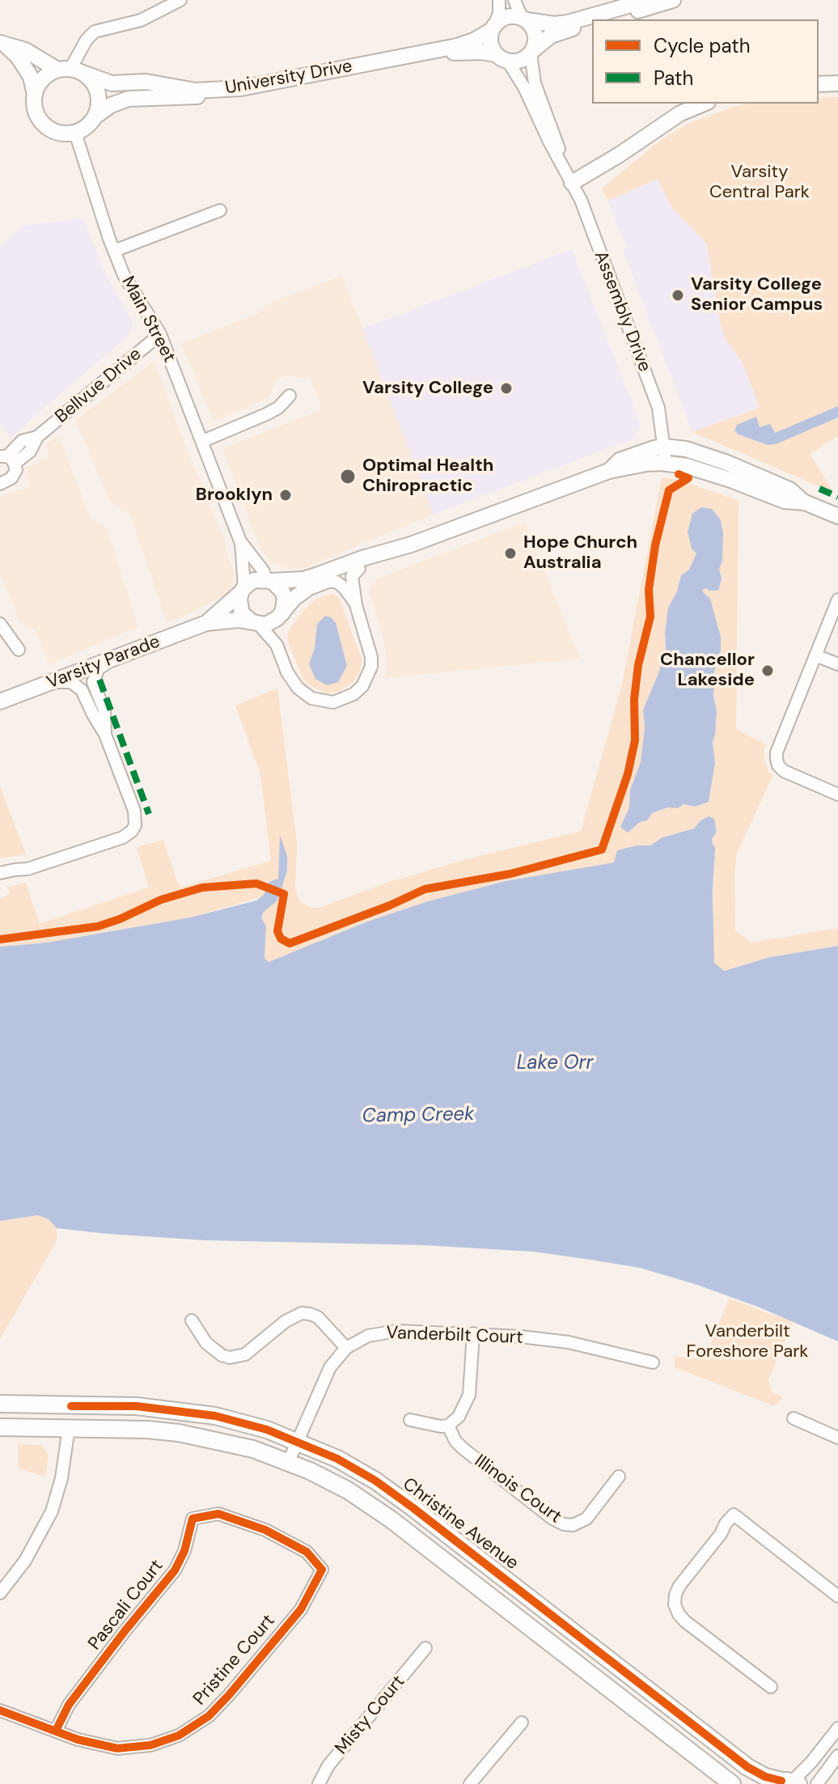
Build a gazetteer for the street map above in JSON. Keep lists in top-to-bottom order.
{
  "streets": {
    "main road": ["Christine Avenue"],
    "street": [
      "University Drive",
      "Assembly Drive",
      "Main Street",
      "Bellvue Drive",
      "Varsity Parade",
      "Vanderbilt Court",
      "Illinois Court",
      "Pascali Court",
      "Pristine Court",
      "Misty Court"
    ]
  },
  "crossings": [
    ["University Drive", "Assembly Drive"],
    ["University Drive", "Main Street"],
    ["Main Street", "Bellvue Drive"],
    ["Vanderbilt Court", "Christine Avenue"],
    ["Pascali Court", "Pristine Court"]
  ],
  "water": ["Lake Orr", "Camp Creek"],
  "parks": ["Varsity Central Park", "Vanderbilt Foreshore Park"],
  "places": [
    "Varsity College Senior Campus",
    "Varsity College",
    "Optimal Health Chiropractic",
    "Brooklyn",
    "Hope Church Australia",
    "Chancellor Lakeside"
  ],
  "legend": ["Cycle path", "Path"]
}
